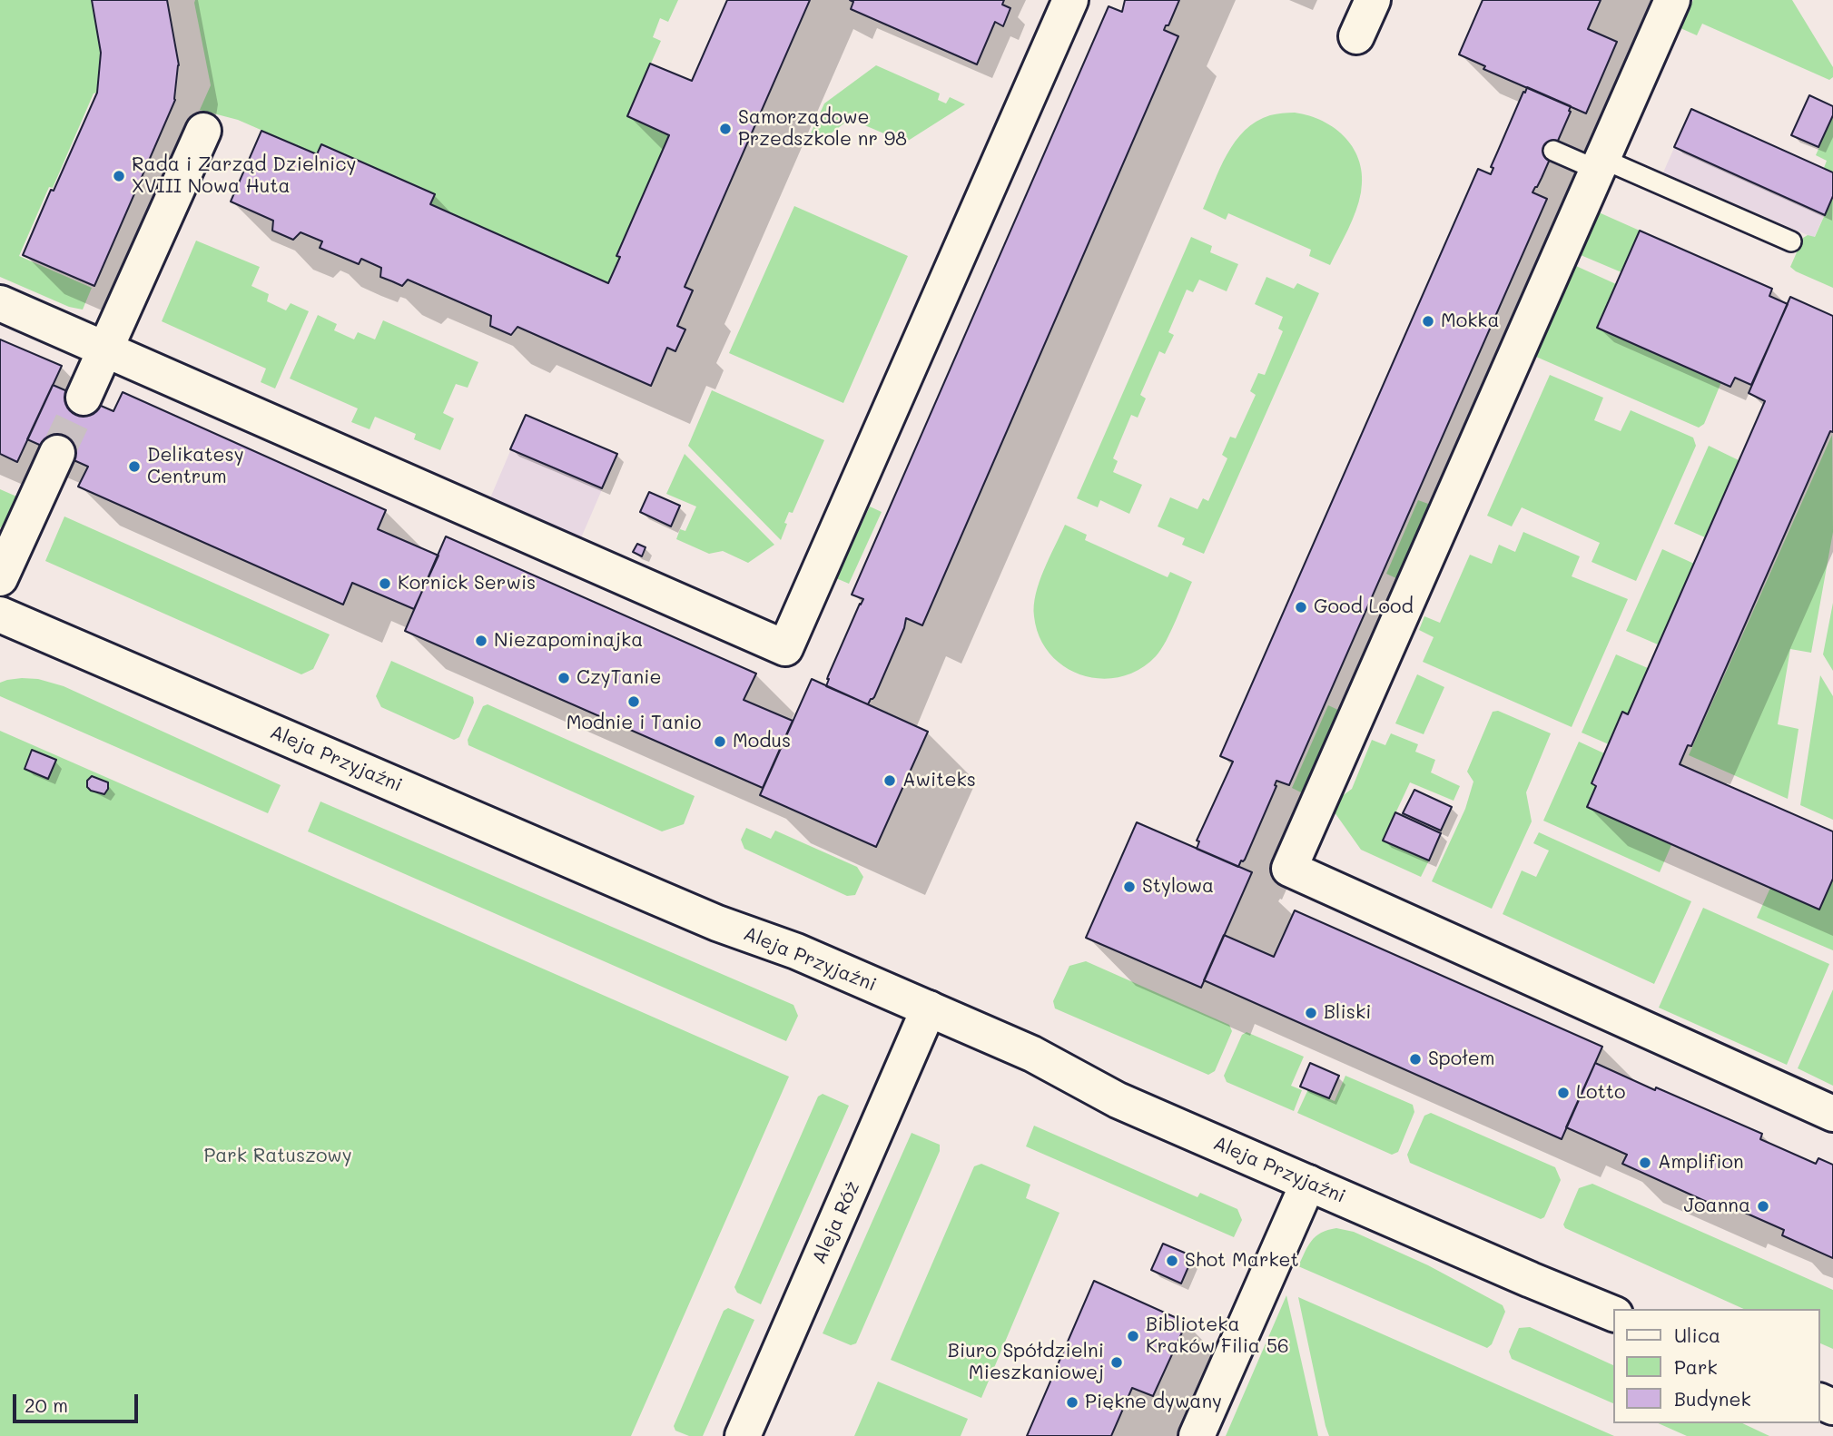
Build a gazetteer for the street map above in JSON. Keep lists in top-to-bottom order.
{
  "streets": {
    "street": ["Aleja Przyjaźni", "Aleja Róż"]
  },
  "crossings": [
    ["Aleja Przyjaźni", "Aleja Róż"]
  ],
  "parks": ["Park Ratuszowy"],
  "places": [
    "Samorządowe Przedszkole nr 98",
    "Rada i Zarząd Dzielnicy XVIII Nowa Huta",
    "Mokka",
    "Delikatesy Centrum",
    "Kornick Serwis",
    "Good Lood",
    "Niezapominajka",
    "CzyTanie",
    "Modnie i Tanio",
    "Modus",
    "Awiteks",
    "Stylowa",
    "Bliski",
    "Społem",
    "Lotto",
    "Amplifion",
    "Joanna",
    "Shot Market",
    "Biblioteka Kraków Filia 56",
    "Biuro Spółdzielni Mieszkaniowej",
    "Piękne dywany"
  ],
  "legend": ["Ulica", "Park", "Budynek"],
  "scale_bar": "20 m"
}
